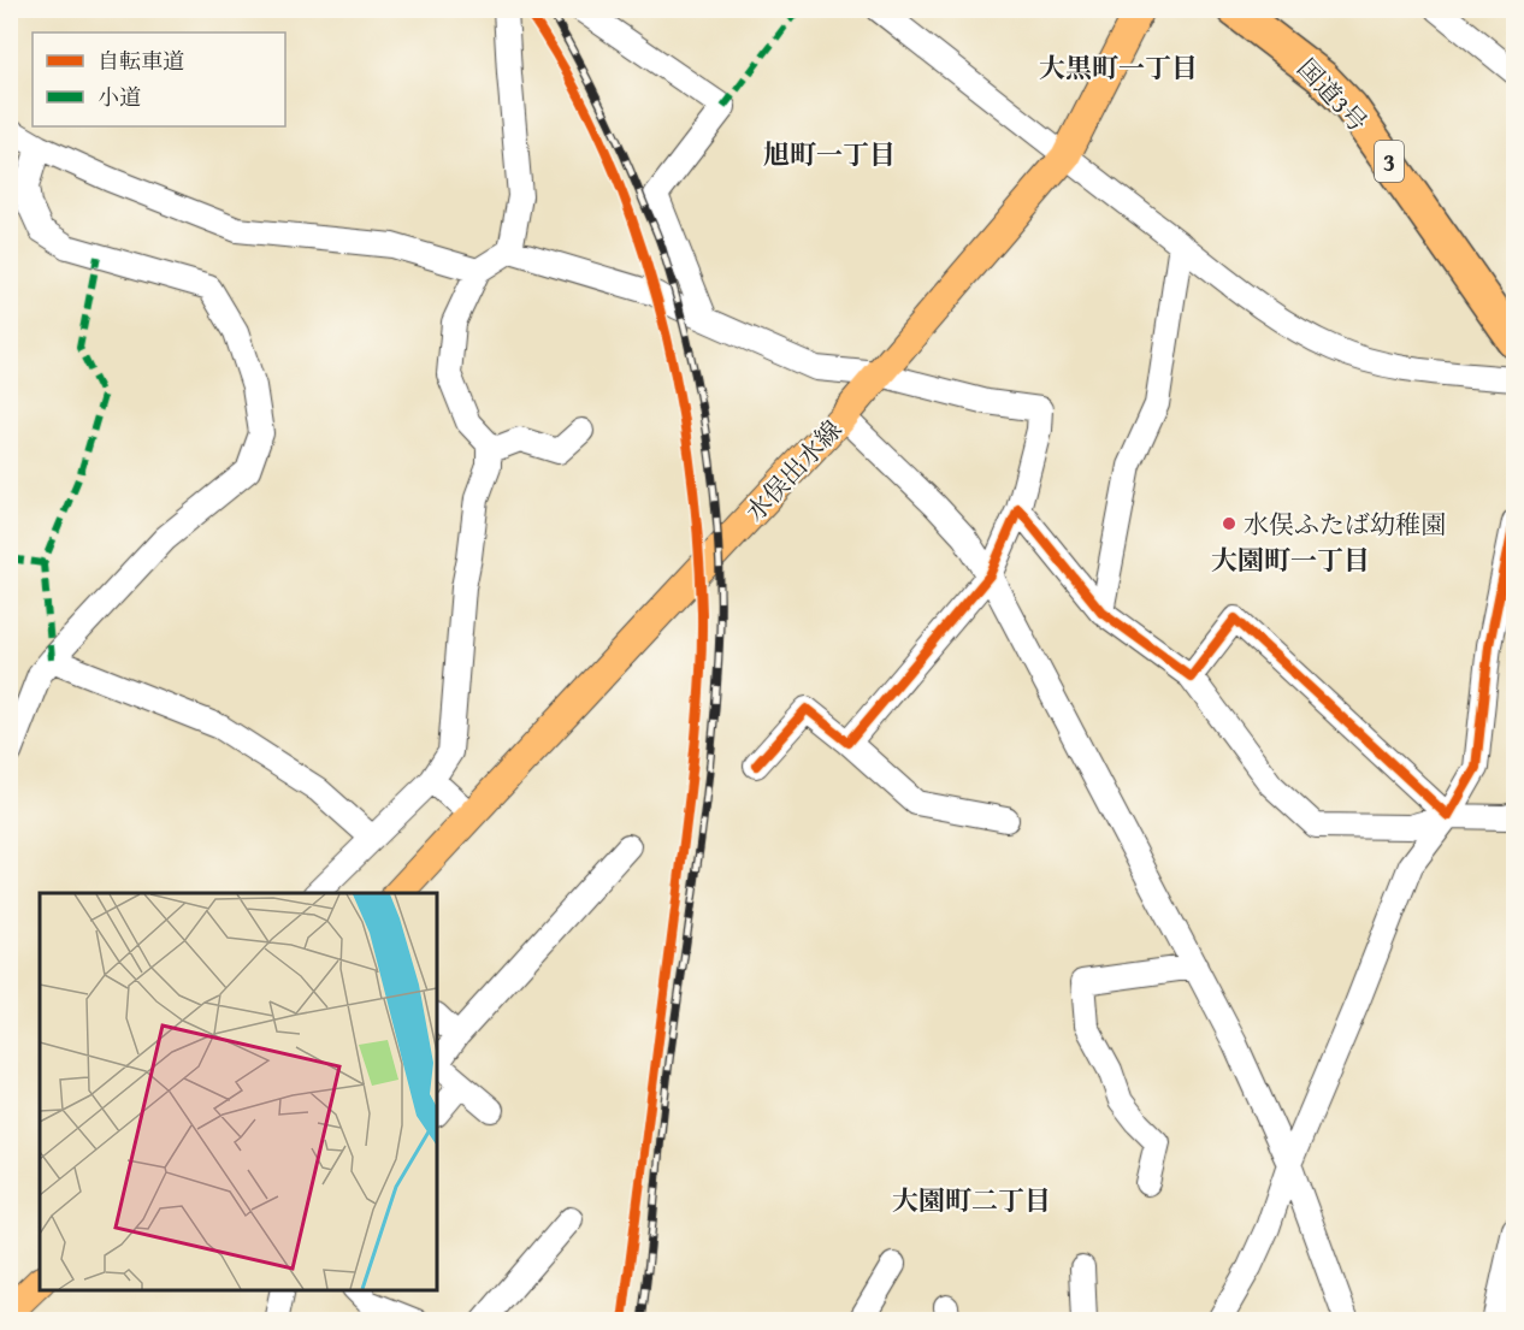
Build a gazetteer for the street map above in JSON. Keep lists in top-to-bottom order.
{
  "streets": {
    "highway": ["国道3号", "3"],
    "main road": ["水俣出水線"]
  },
  "districts": [
    "大黒町一丁目",
    "旭町一丁目",
    "大園町一丁目",
    "大園町二丁目"
  ],
  "places": ["水俣ふたば幼稚園"],
  "legend": ["自転車道", "小道"]
}
